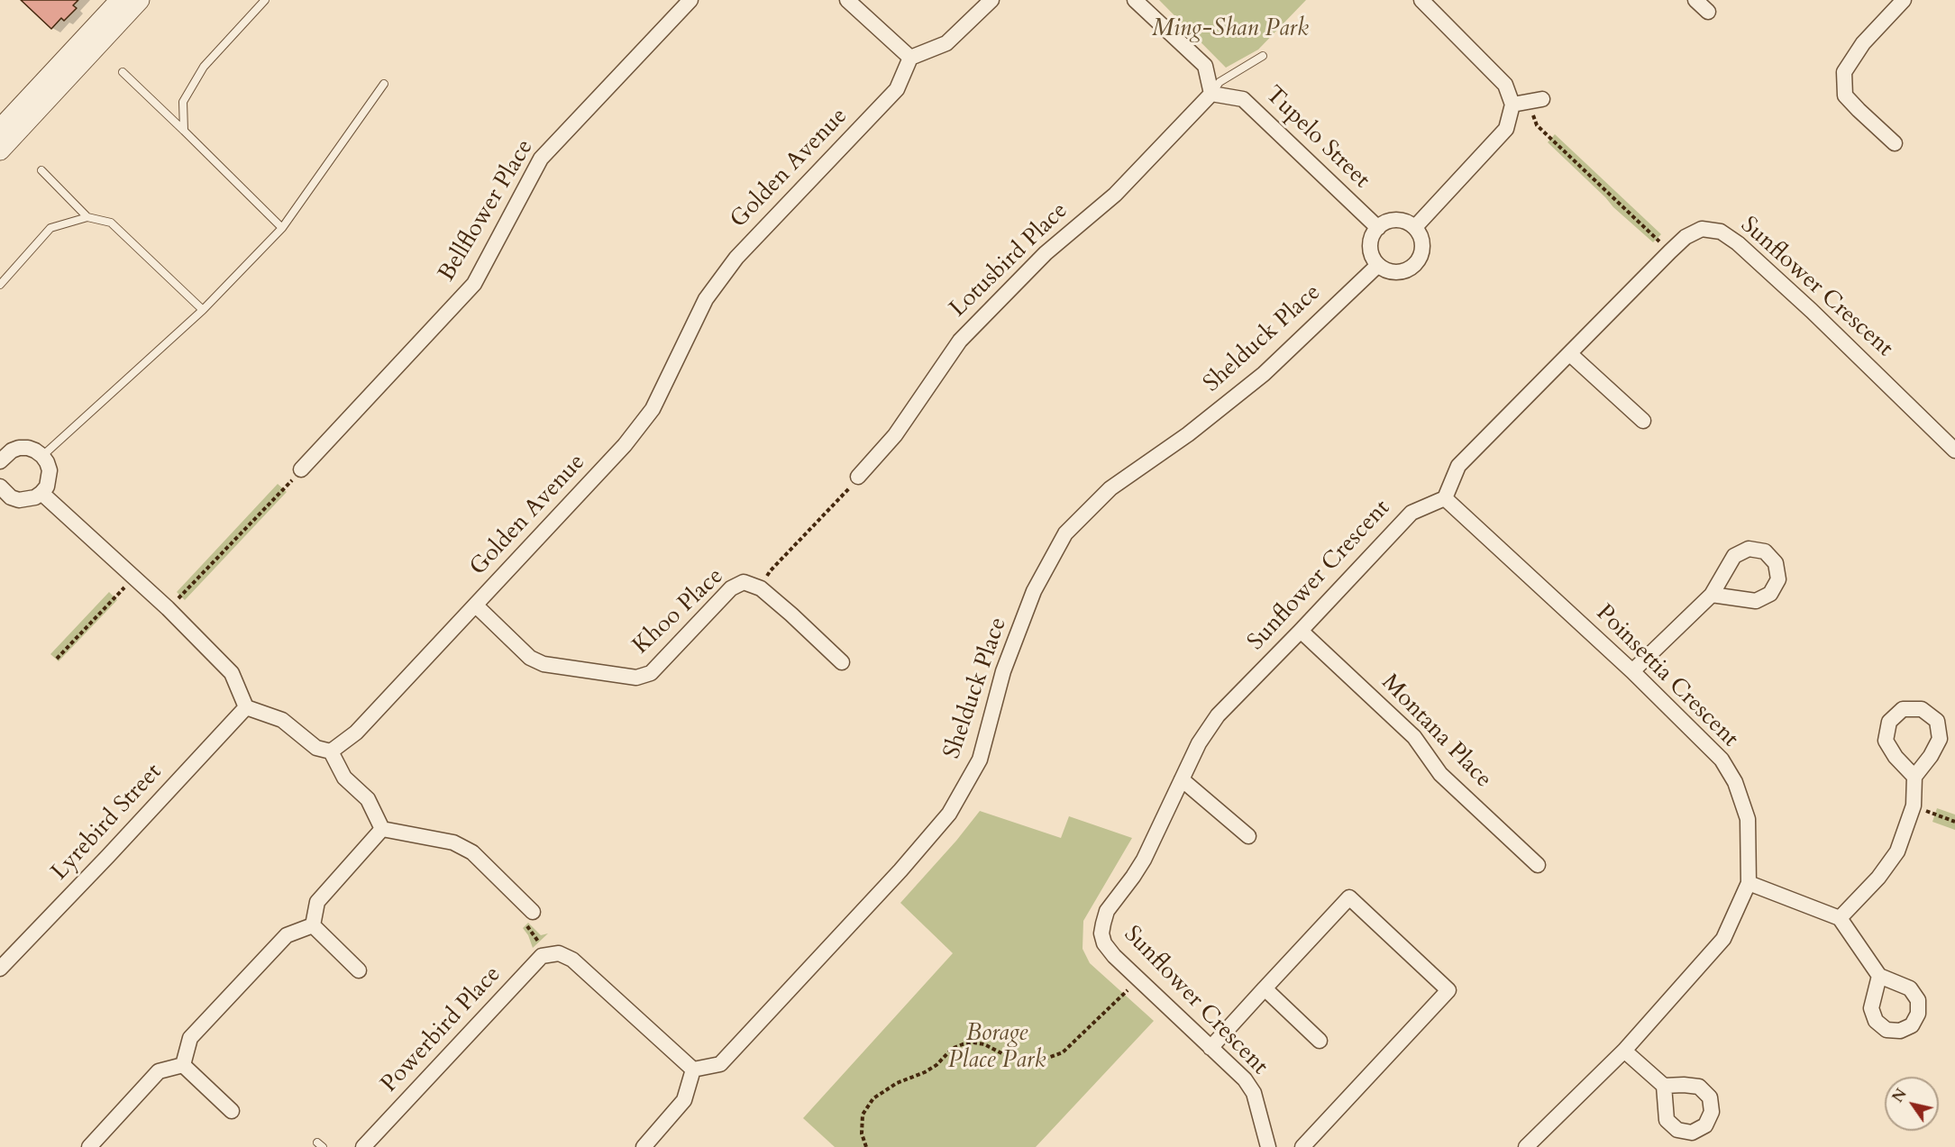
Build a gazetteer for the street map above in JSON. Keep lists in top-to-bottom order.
{
  "streets": {
    "street": [
      "Tupelo Street",
      "Golden Avenue",
      "Bellflower Place",
      "Lotusbird Place",
      "Sunflower Crescent",
      "Shelduck Place",
      "Khoo Place",
      "Poinsettia Crescent",
      "Montana Place",
      "Lyrebird Street",
      "Powerbird Place"
    ]
  },
  "crossings": [
    ["Tupelo Street", "Lotusbird Place"],
    ["Tupelo Street", "Shelduck Place"],
    ["Golden Avenue", "Khoo Place"],
    ["Sunflower Crescent", "Poinsettia Crescent"],
    ["Sunflower Crescent", "Montana Place"]
  ],
  "parks": ["Ming-Shan Park", "Borage Place Park"],
  "north": "top left"
}
